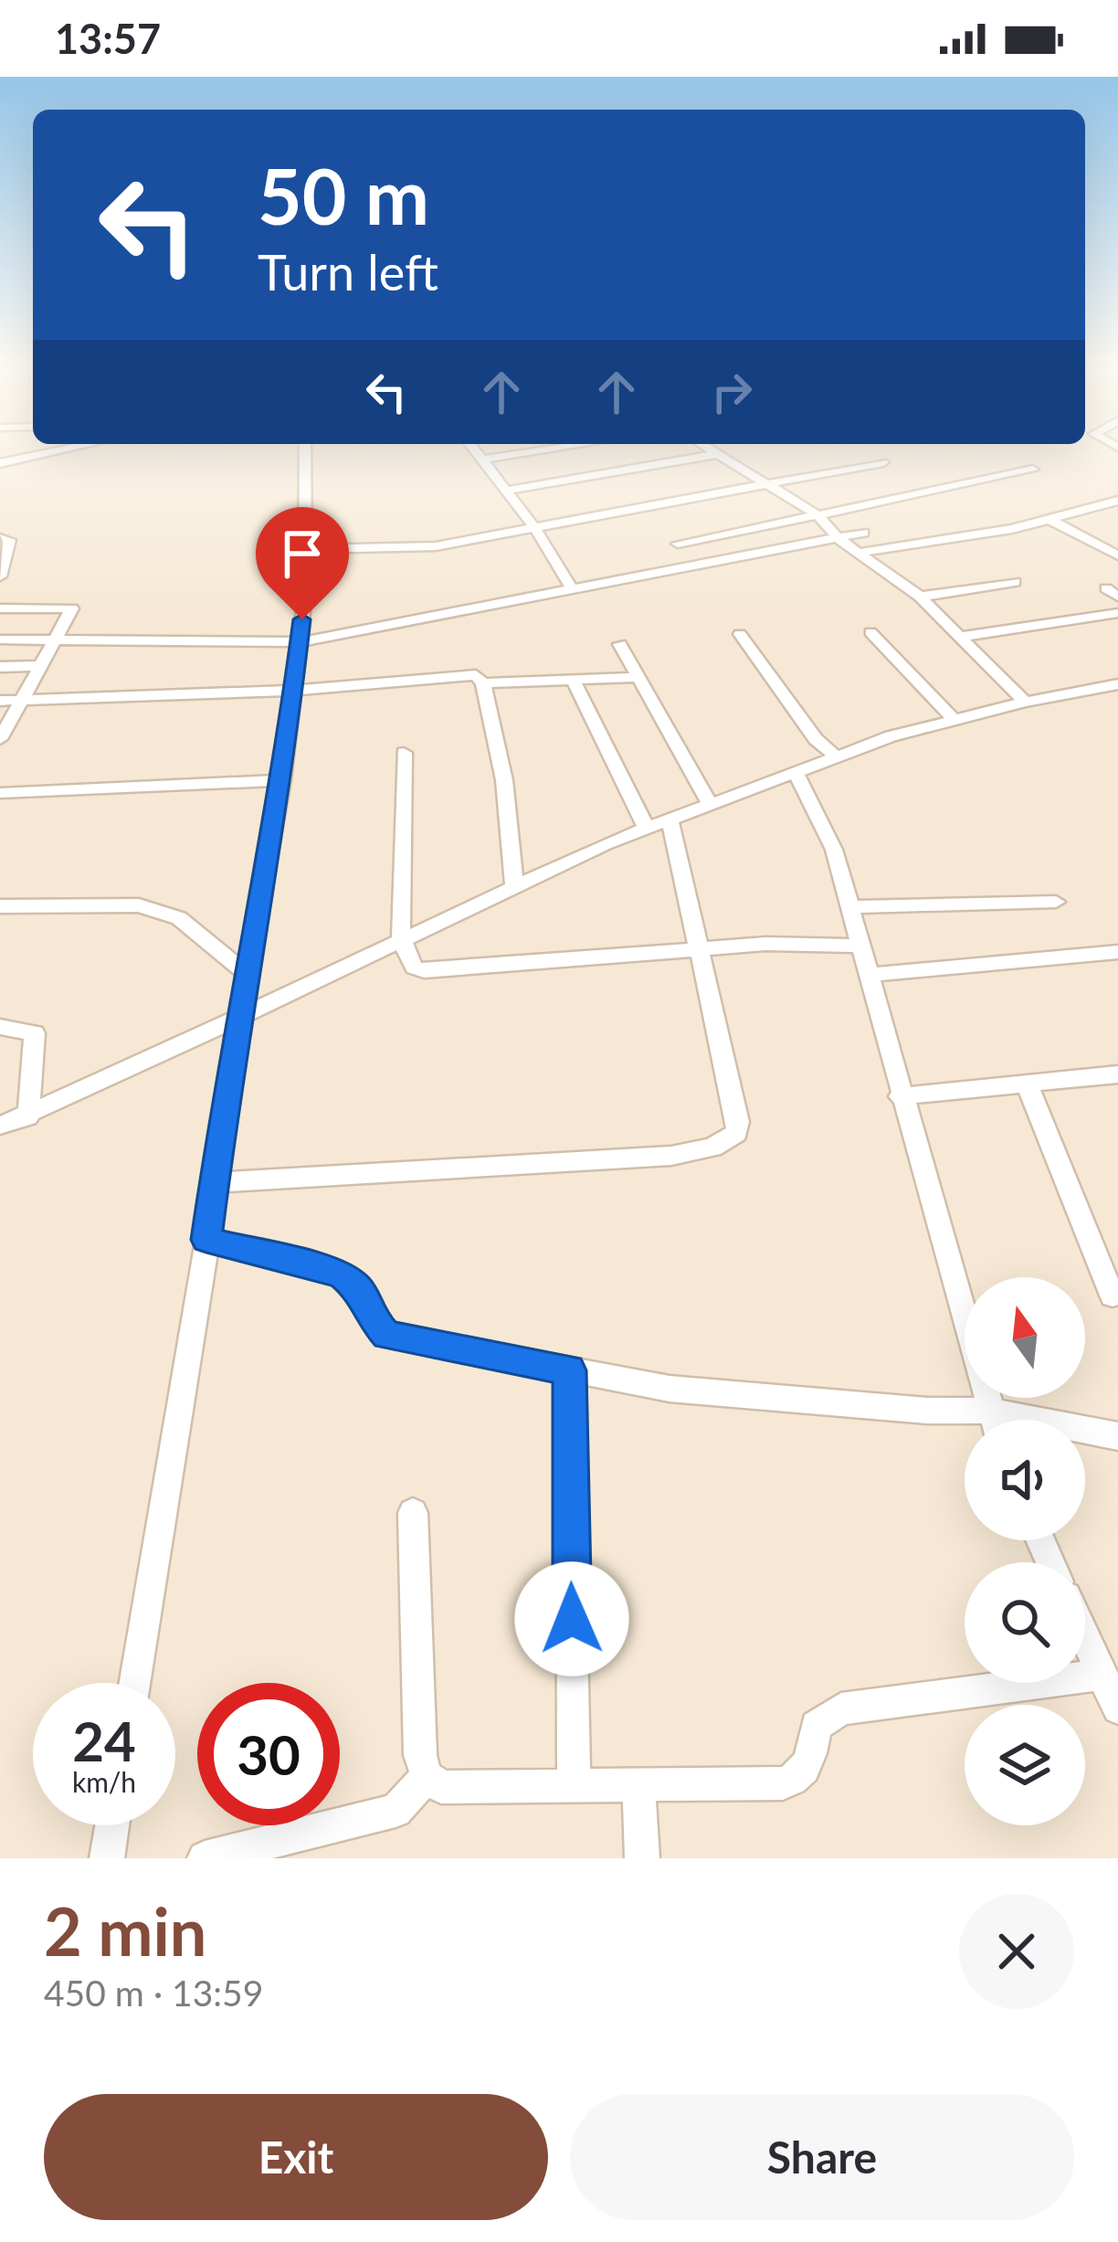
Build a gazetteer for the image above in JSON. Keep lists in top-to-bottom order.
{
  "north": "top",
  "page": {
    "status": "13:57",
    "turn": ["50 m", "Turn left"],
    "speed": "24 km/h",
    "limit": "30",
    "heading": ["2 min", "450 m · 13:59"],
    "buttons": ["Exit", "Share"]
  }
}
